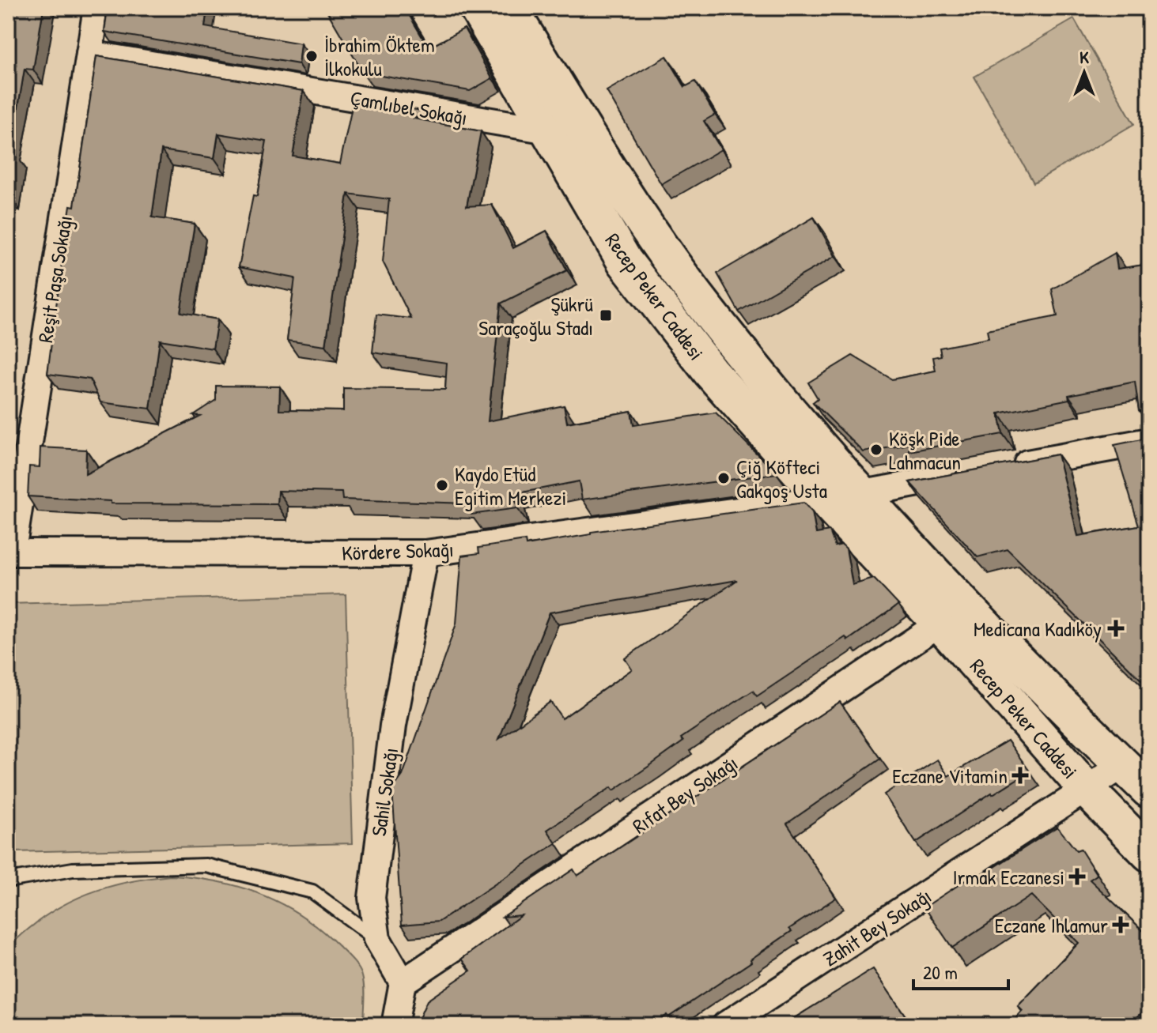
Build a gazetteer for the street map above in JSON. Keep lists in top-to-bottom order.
{
  "streets": {
    "main road": ["Recep Peker Caddesi"],
    "street": [
      "Çamlıbel Sokağı",
      "Reşit Paşa Sokağı",
      "Kördere Sokağı",
      "Sahil Sokağı",
      "Rıfat Bey Sokağı",
      "Zahit Bey Sokağı"
    ]
  },
  "crossings": [
    ["Çamlıbel Sokağı", "Reşit Paşa Sokağı"],
    ["Çamlıbel Sokağı", "Recep Peker Caddesi"],
    ["Reşit Paşa Sokağı", "Kördere Sokağı"],
    ["Recep Peker Caddesi", "Kördere Sokağı"],
    ["Recep Peker Caddesi", "Rıfat Bey Sokağı"],
    ["Recep Peker Caddesi", "Zahit Bey Sokağı"],
    ["Kördere Sokağı", "Sahil Sokağı"],
    ["Sahil Sokağı", "Rıfat Bey Sokağı"]
  ],
  "places": {
    "other": [
      "İbrahim Öktem İlkokulu",
      "Köşk Pide Lahmacun",
      "Çiğ Köfteci Gakgoş Usta",
      "Kaydo Etüd Egitim Merkezi"
    ],
    "transit": ["Şükrü Saraçoğlu Stadı"],
    "health": [
      "Medicana Kadıköy",
      "Eczane Vitamin",
      "Irmak Eczanesi",
      "Eczane Ihlamur"
    ]
  },
  "scale_bar": "20 m",
  "north": "top"
}
